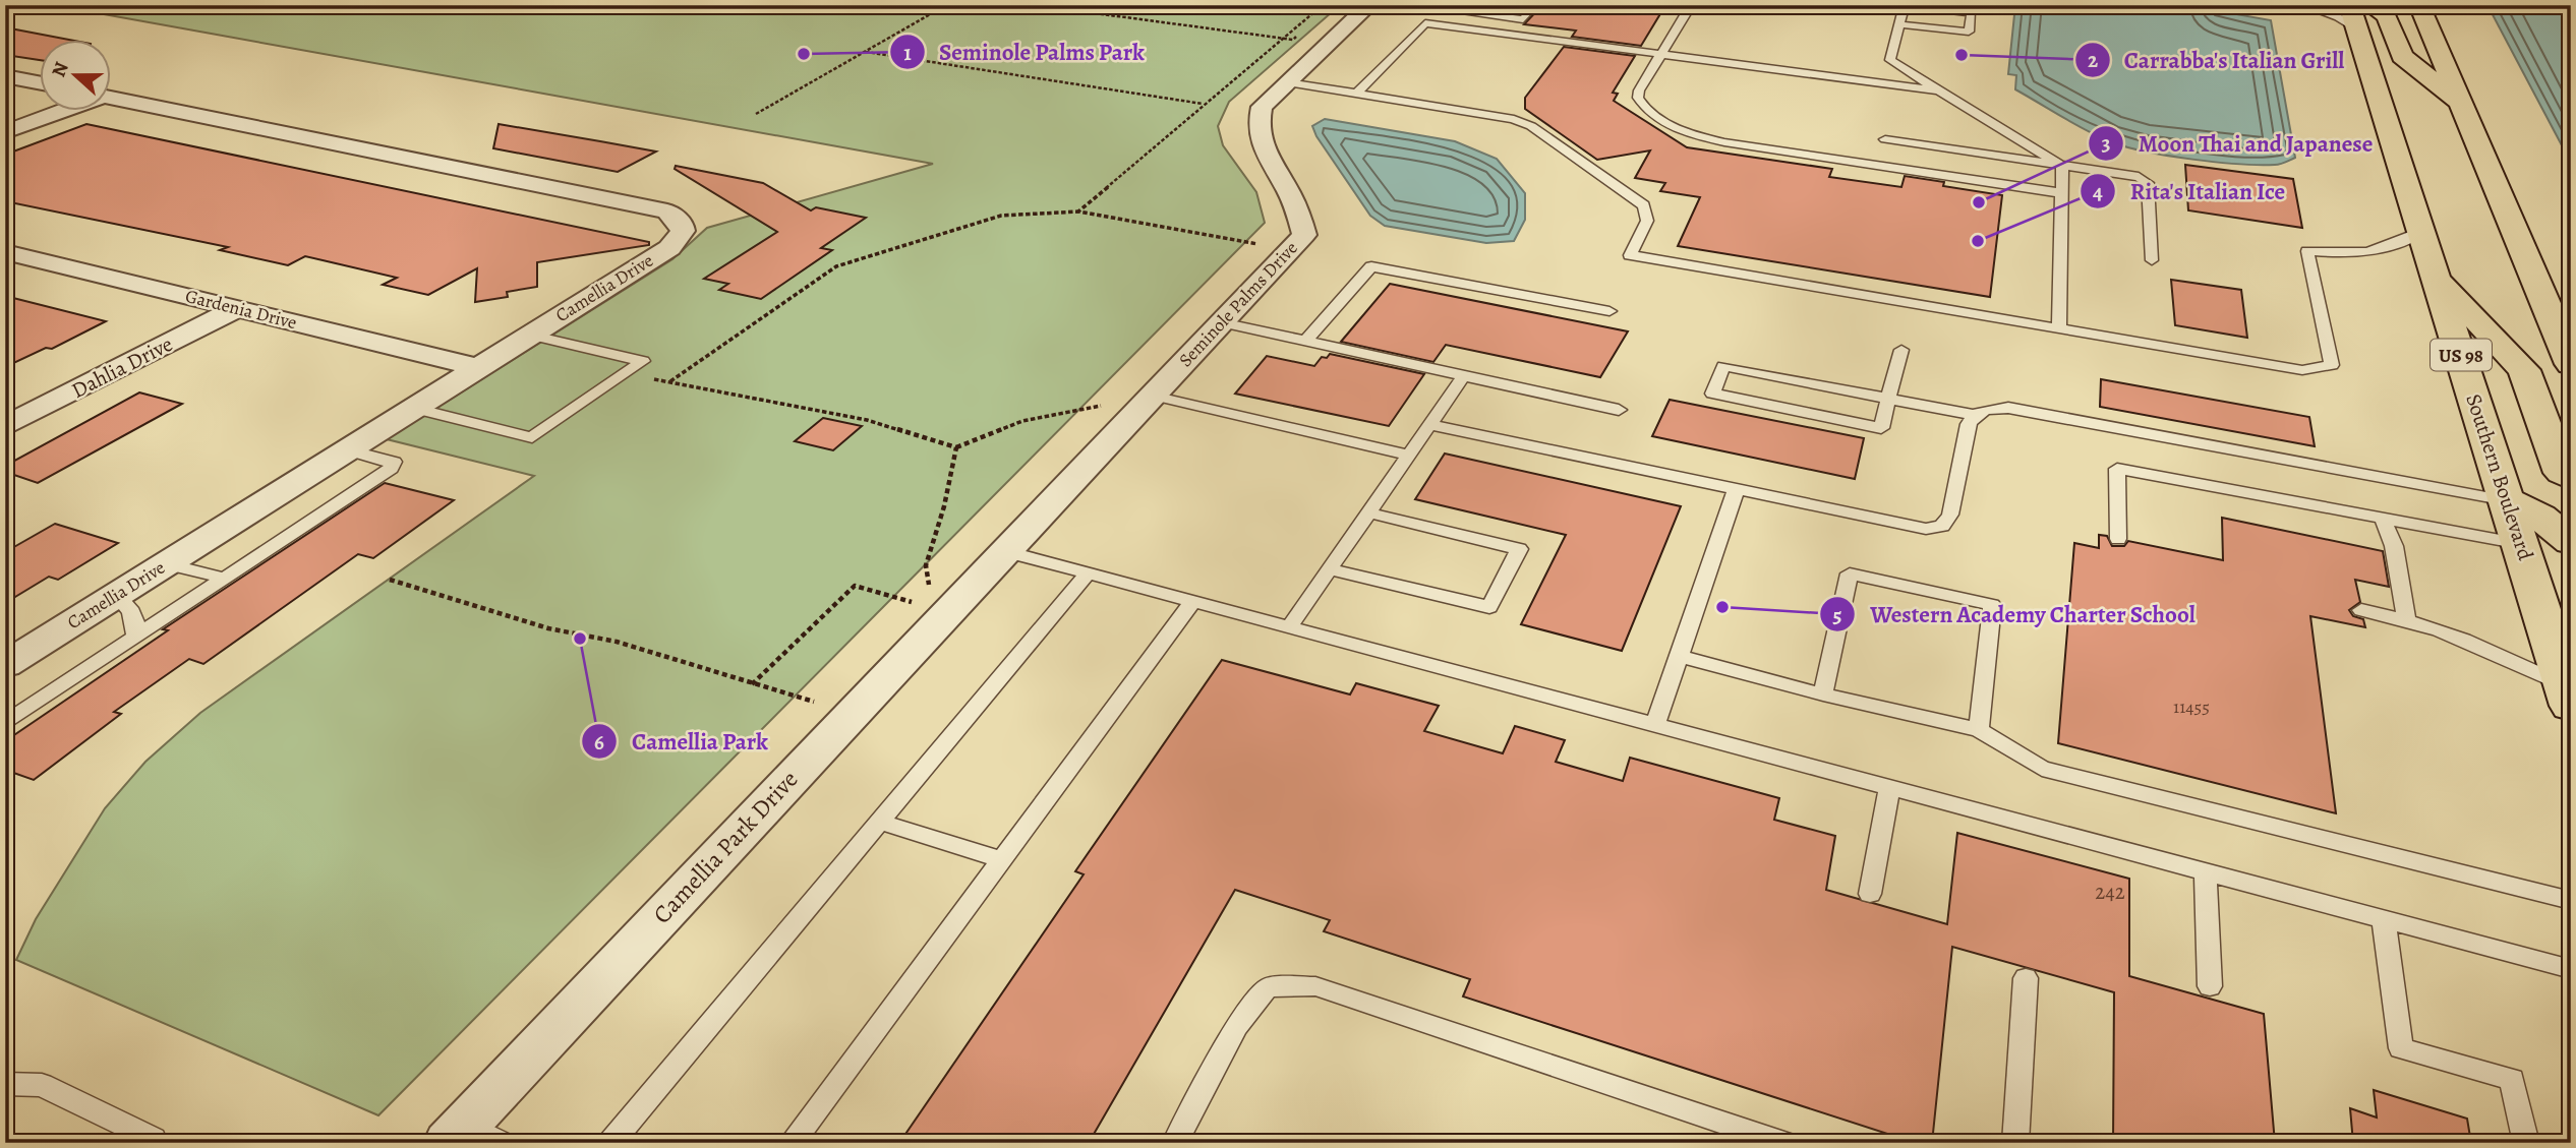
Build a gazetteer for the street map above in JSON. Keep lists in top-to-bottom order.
{
  "streets": {
    "highway": ["US 98", "Southern Boulevard"],
    "street": [
      "Camellia Drive",
      "Seminole Palms Drive",
      "Gardenia Drive",
      "Dahlia Drive",
      "Camellia Park Drive"
    ]
  },
  "crossings": [
    ["Camellia Drive", "Gardenia Drive"],
    ["Seminole Palms Drive", "Camellia Park Drive"],
    ["Gardenia Drive", "Dahlia Drive"]
  ],
  "places": [
    "Seminole Palms Park",
    "Carrabba's Italian Grill",
    "Moon Thai and Japanese",
    "Rita's Italian Ice",
    "Western Academy Charter School",
    "Camellia Park"
  ],
  "house_numbers": ["11455", "242"],
  "north": "left"
}
